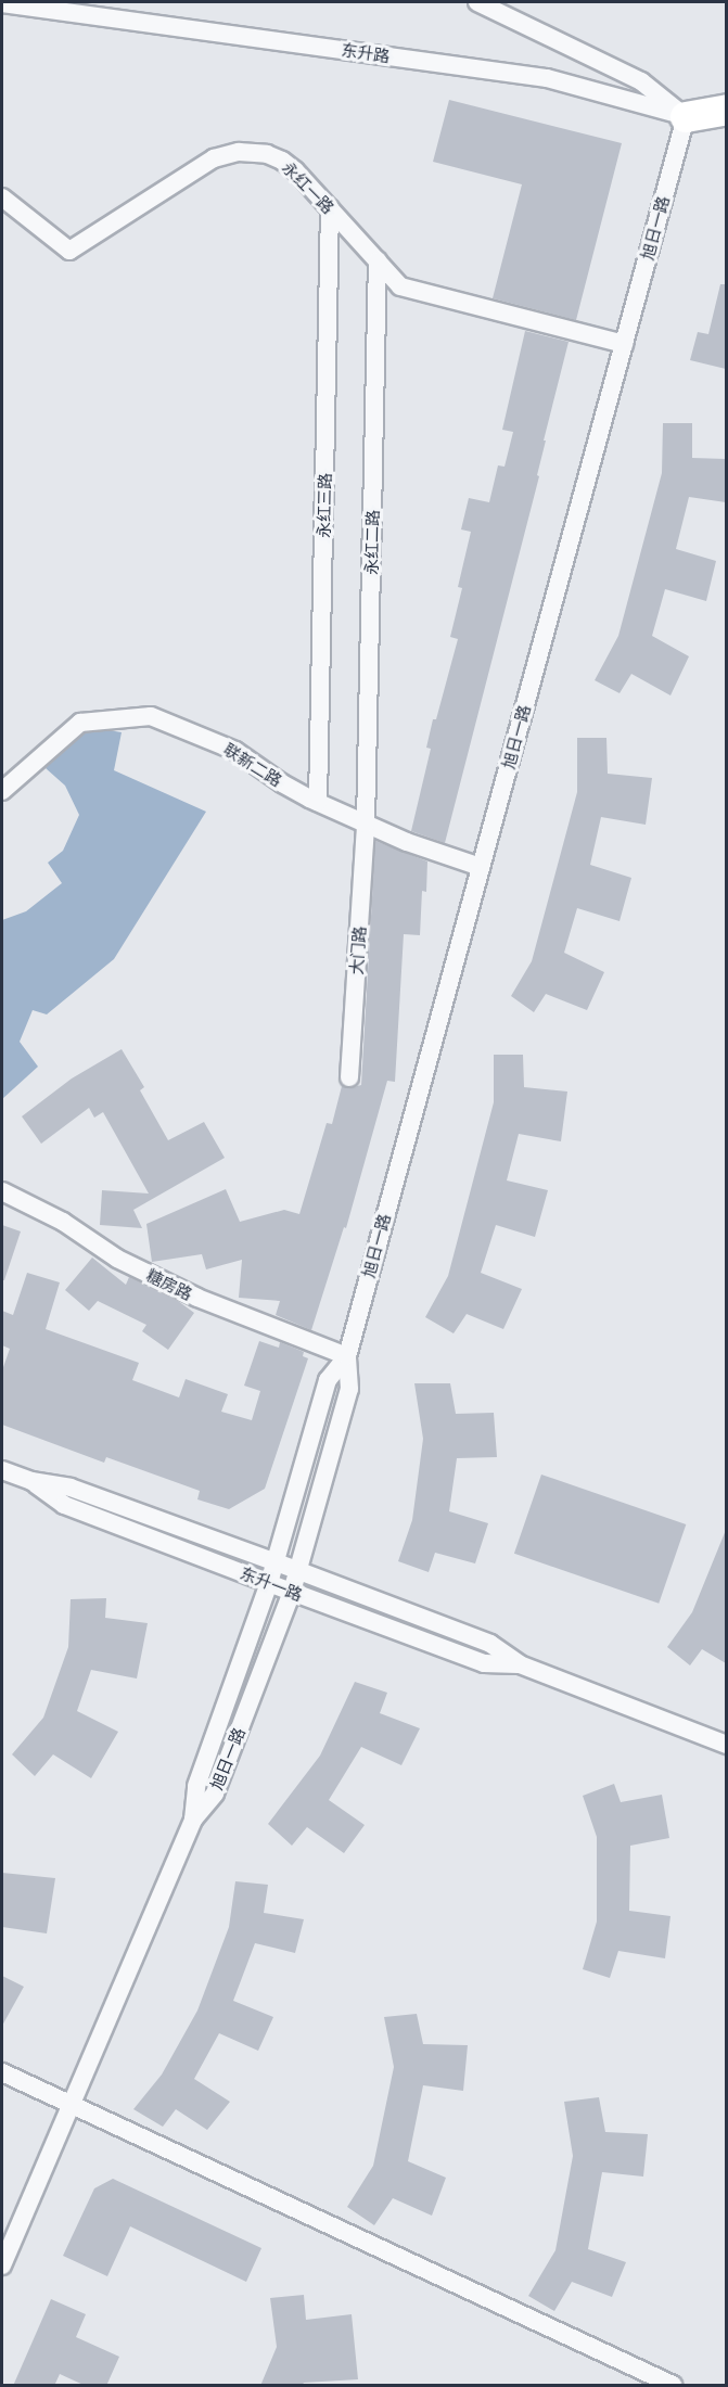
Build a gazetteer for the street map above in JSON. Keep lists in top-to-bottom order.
{
  "streets": {
    "street": [
      "东升路",
      "永红一路",
      "旭日一路",
      "永红三路",
      "永红二路",
      "联新二路",
      "大门路",
      "糖房路",
      "东升一路"
    ]
  },
  "crossings": [
    ["东升路", "旭日一路"],
    ["永红一路", "旭日一路"],
    ["永红一路", "永红三路"],
    ["永红一路", "永红二路"],
    ["旭日一路", "联新二路"],
    ["旭日一路", "糖房路"],
    ["旭日一路", "东升一路"],
    ["永红三路", "联新二路"],
    ["永红二路", "联新二路"],
    ["永红二路", "大门路"],
    ["联新二路", "大门路"]
  ]
}
